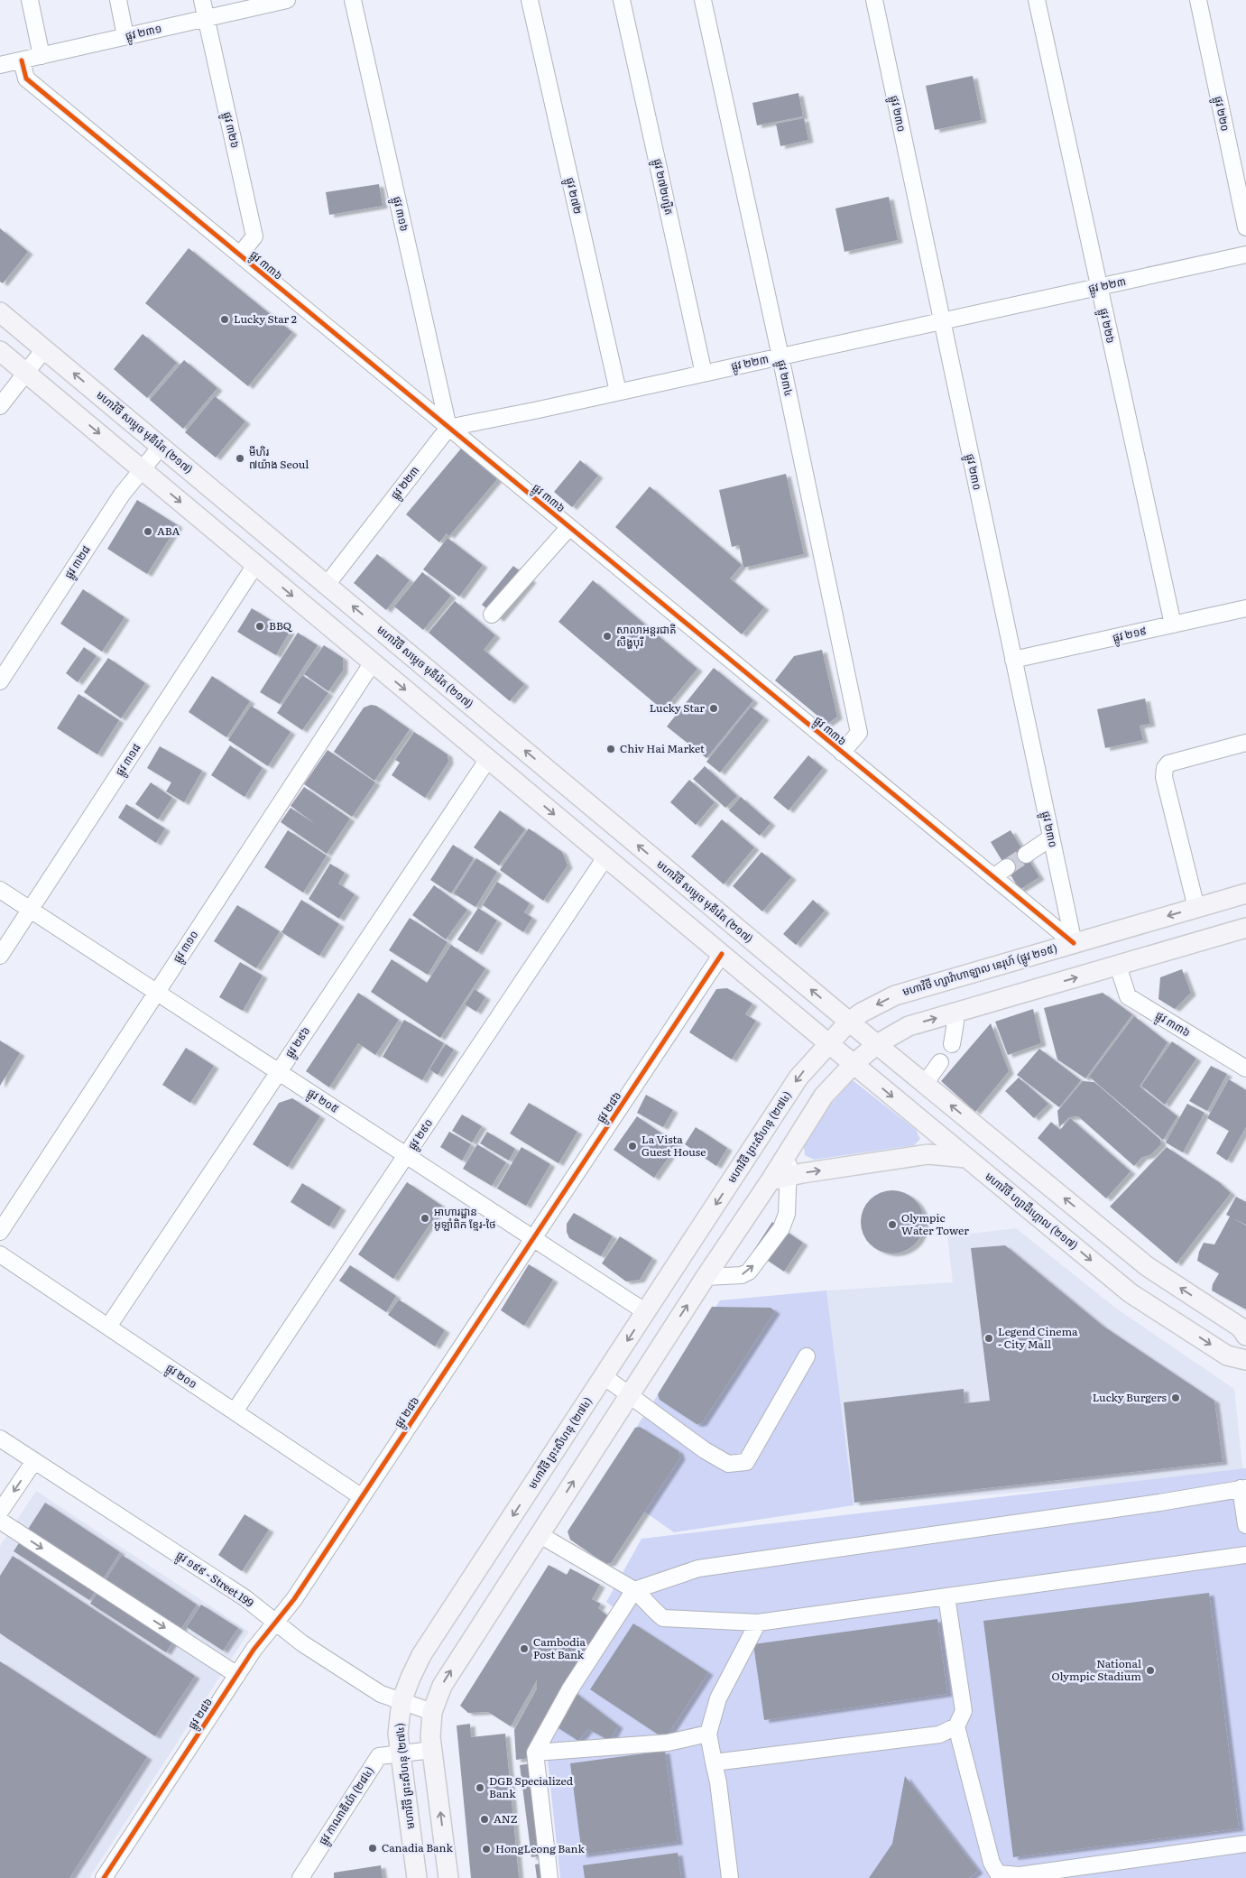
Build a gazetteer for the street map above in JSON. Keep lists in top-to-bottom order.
{
  "streets": {
    "main road": [
      "មហាវិថី សម្តេច មុនីរ៉េត (២១៧)",
      "មហាវិថី ហ្សាវ៉ាហាឡាល នេរុហ៍ (ផ្លូវ ២១៥)",
      "មហាវិថី ព្រះសីហនុ (២៧៤)",
      "មហាវិថី ហ្សាដឹហ្គោល (២១៧)"
    ],
    "street": [
      "ផ្លូវ ២៣១",
      "ផ្លូវ ២៣០",
      "ផ្លូវ ២២០",
      "ផ្លូវ ៣២៦",
      "ផ្លូវ ២៧២ហ្សិត",
      "ផ្លូវ ២៧២",
      "ផ្លូវ ៣១៦",
      "ផ្លូវ ៣៣៦",
      "ផ្លូវ ២២៣",
      "ផ្លូវ ២២៦",
      "ផ្លូវ ២៣៤",
      "ផ្លូវ ៣២៨",
      "ផ្លូវ ២១៩",
      "ផ្លូវ ៣១៨",
      "ផ្លូវ ៣១០",
      "ផ្លូវ ២៩៦",
      "ផ្លូវ ២០៥",
      "ផ្លូវ ២៨៦",
      "ផ្លូវ ២៩០",
      "ផ្លូវ ២០១",
      "ផ្លូវ ១៩៩ - Street 199",
      "ផ្លូវ កាណាឌីយ៉ា (២៨៤)"
    ]
  },
  "crossings": [
    ["ផ្លូវ ២៣១", "ផ្លូវ ៣២៦"],
    ["ផ្លូវ ២៣១", "ផ្លូវ ៣៣៦"],
    ["ផ្លូវ ២៣០", "ផ្លូវ ៣៣៦"],
    ["ផ្លូវ ២៣០", "ផ្លូវ ២២៣"],
    ["ផ្លូវ ២៣០", "ផ្លូវ ២១៩"],
    ["ផ្លូវ ២៣០", "មហាវិថី ហ្សាវ៉ាហាឡាល នេរុហ៍ (ផ្លូវ ២១៥)"],
    ["ផ្លូវ ៣២៦", "ផ្លូវ ៣៣៦"],
    ["ផ្លូវ ២៧២ហ្សិត", "ផ្លូវ ២២៣"],
    ["ផ្លូវ ២៧២", "ផ្លូវ ២២៣"],
    ["ផ្លូវ ៣១៦", "ផ្លូវ ៣៣៦"],
    ["ផ្លូវ ៣១៦", "ផ្លូវ ២២៣"],
    ["ផ្លូវ ៣៣៦", "ផ្លូវ ២២៣"],
    ["ផ្លូវ ៣៣៦", "ផ្លូវ ២៣៤"],
    ["ផ្លូវ ៣៣៦", "មហាវិថី ហ្សាវ៉ាហាឡាល នេរុហ៍ (ផ្លូវ ២១៥)"],
    ["ផ្លូវ ២២៣", "ផ្លូវ ២២៦"],
    ["ផ្លូវ ២២៣", "ផ្លូវ ២៣៤"],
    ["ផ្លូវ ២២៣", "មហាវិថី សម្តេច មុនីរ៉េត (២១៧)"],
    ["ផ្លូវ ២២៦", "ផ្លូវ ២១៩"],
    ["មហាវិថី សម្តេច មុនីរ៉េត (២១៧)", "ផ្លូវ ៣២៨"],
    ["មហាវិថី សម្តេច មុនីរ៉េត (២១៧)", "មហាវិថី ហ្សាវ៉ាហាឡាល នេរុហ៍ (ផ្លូវ ២១៥)"],
    ["ផ្លូវ ៣១៨", "ផ្លូវ ២០៥"],
    ["ផ្លូវ ៣១០", "ផ្លូវ ២០៥"],
    ["មហាវិថី ហ្សាវ៉ាហាឡាល នេរុហ៍ (ផ្លូវ ២១៥)", "មហាវិថី ព្រះសីហនុ (២៧៤)"],
    ["មហាវិថី ហ្សាវ៉ាហាឡាល នេរុហ៍ (ផ្លូវ ២១៥)", "មហាវិថី ហ្សាដឹហ្គោល (២១៧)"],
    ["ផ្លូវ ២៩៦", "ផ្លូវ ២០៥"],
    ["ផ្លូវ ២៩៦", "ផ្លូវ ២០១"],
    ["ផ្លូវ ២០៥", "ផ្លូវ ២៨៦"],
    ["ផ្លូវ ២០៥", "ផ្លូវ ២៩០"],
    ["ផ្លូវ ២០៥", "មហាវិថី ព្រះសីហនុ (២៧៤)"],
    ["ផ្លូវ ២៨៦", "ផ្លូវ ២០១"],
    ["ផ្លូវ ២៨៦", "ផ្លូវ ១៩៩ - Street 199"],
    ["ផ្លូវ ២៩០", "ផ្លូវ ២០១"],
    ["មហាវិថី ព្រះសីហនុ (២៧៤)", "មហាវិថី ហ្សាដឹហ្គោល (២១៧)"],
    ["មហាវិថី ព្រះសីហនុ (២៧៤)", "ផ្លូវ ១៩៩ - Street 199"],
    ["មហាវិថី ព្រះសីហនុ (២៧៤)", "ផ្លូវ កាណាឌីយ៉ា (២៨៤)"]
  ],
  "places": [
    "Lucky Star 2",
    "មីហិរ ៧យ៉ាង Seoul",
    "ABA",
    "BBQ",
    "សាលាអន្តរជាតិ សឹង្ហបុរី",
    "Lucky Star",
    "Chiv Hai Market",
    "La Vista Guest House",
    "អាហារដ្ឋាន អូឡាំពិក ខ្មែរ-ថៃ",
    "Olympic Water Tower",
    "Legend Cinema - City Mall",
    "Lucky Burgers",
    "Cambodia Post Bank",
    "National Olympic Stadium",
    "DGB Specialized Bank",
    "ANZ",
    "Canadia Bank",
    "HongLeong Bank"
  ]
}
